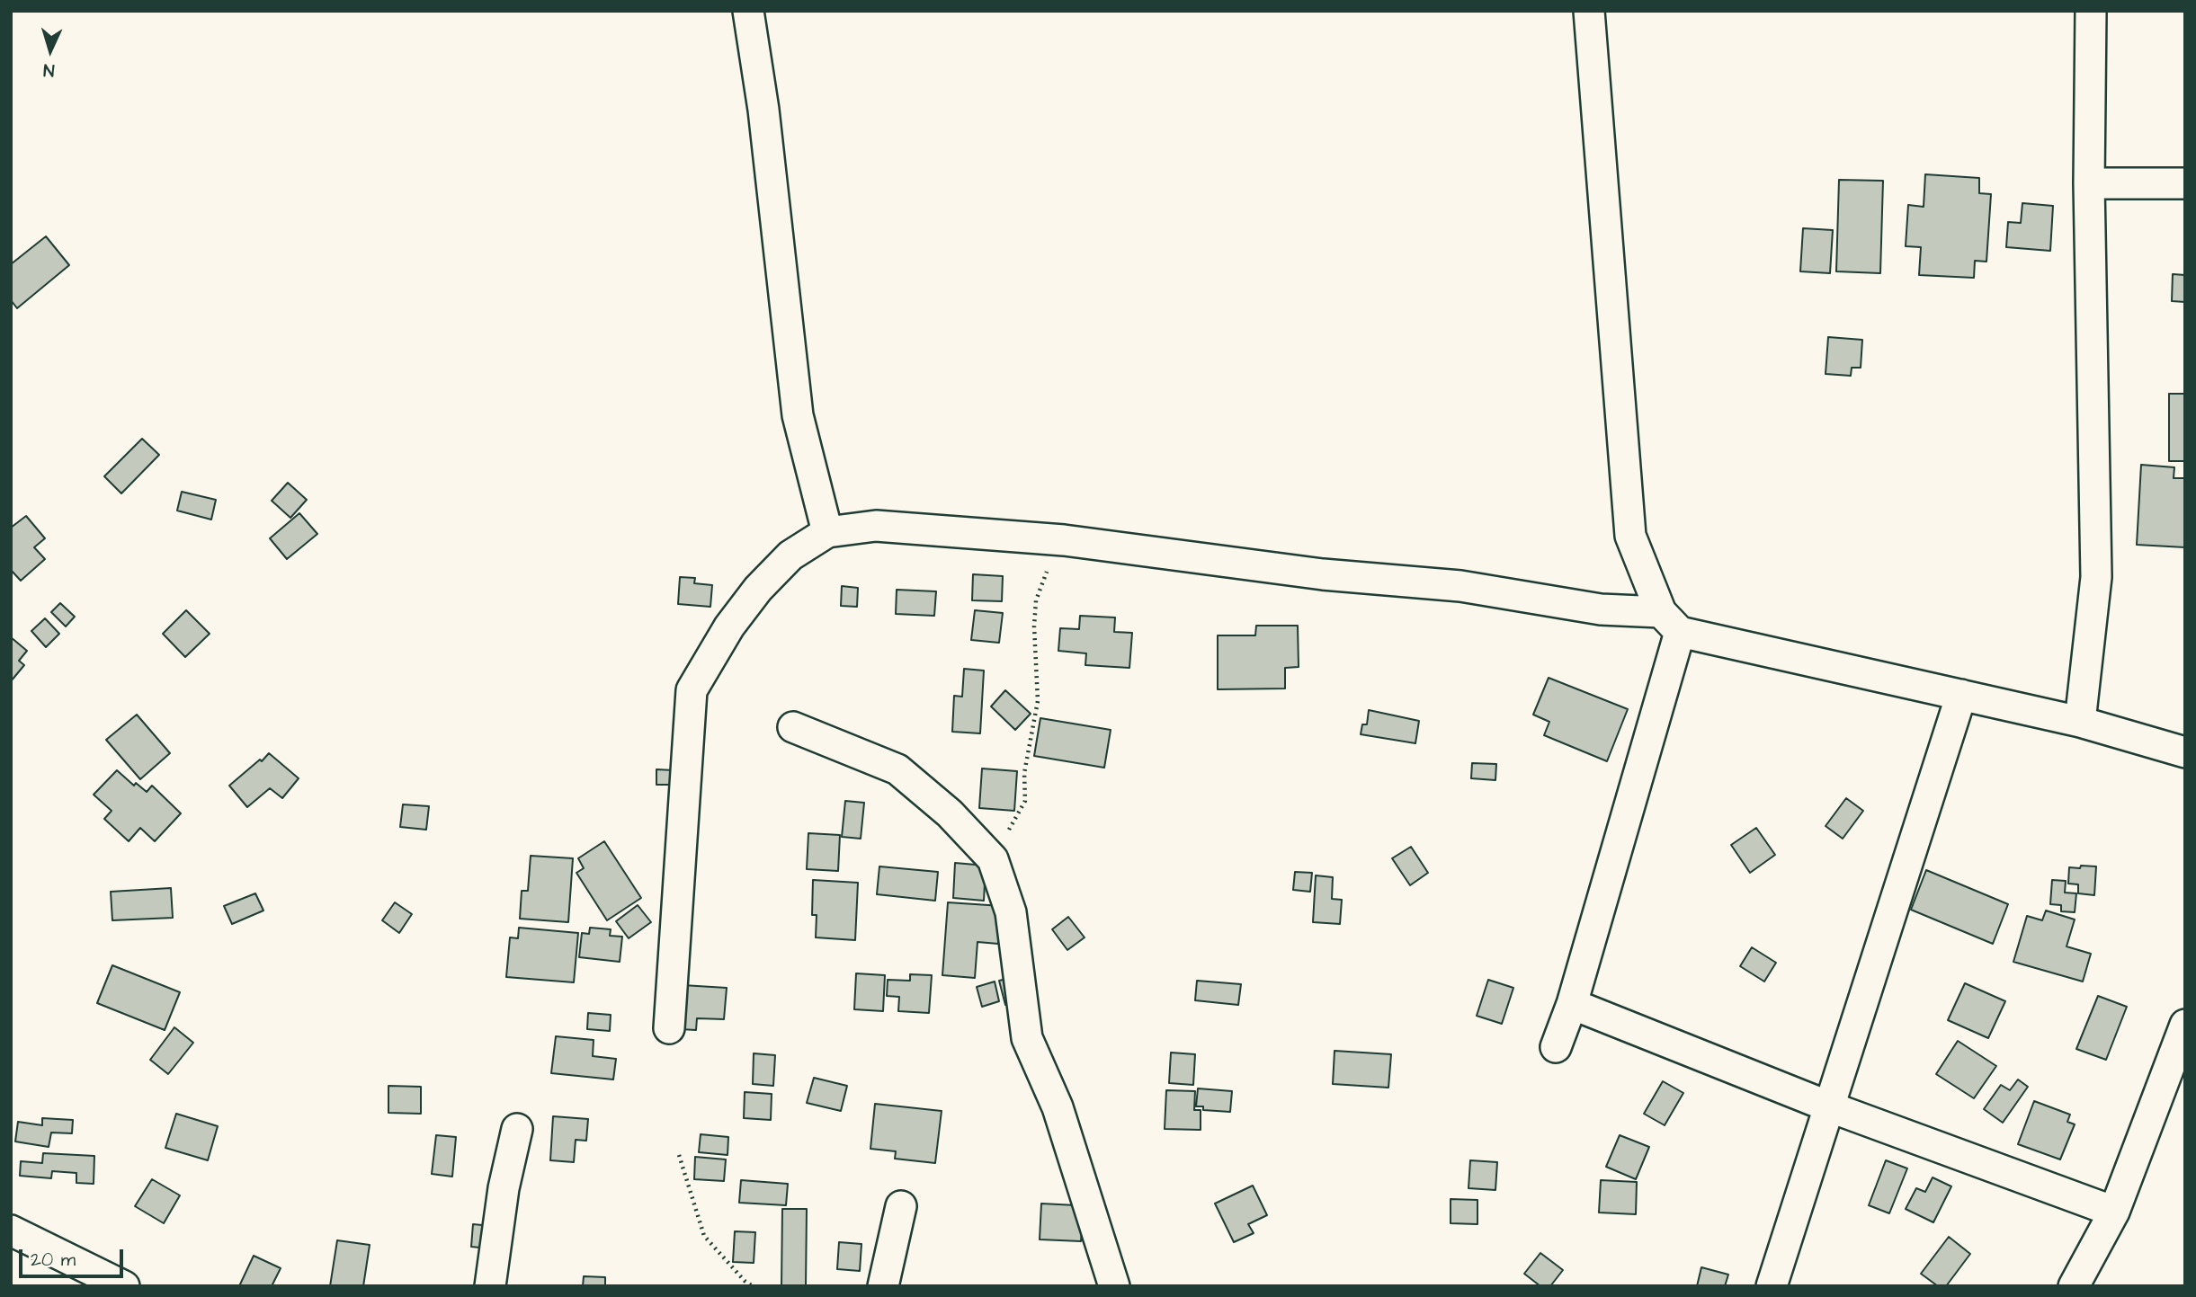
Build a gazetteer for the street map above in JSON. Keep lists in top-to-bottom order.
{
  "scale_bar": "20 m",
  "north": "bottom"
}
